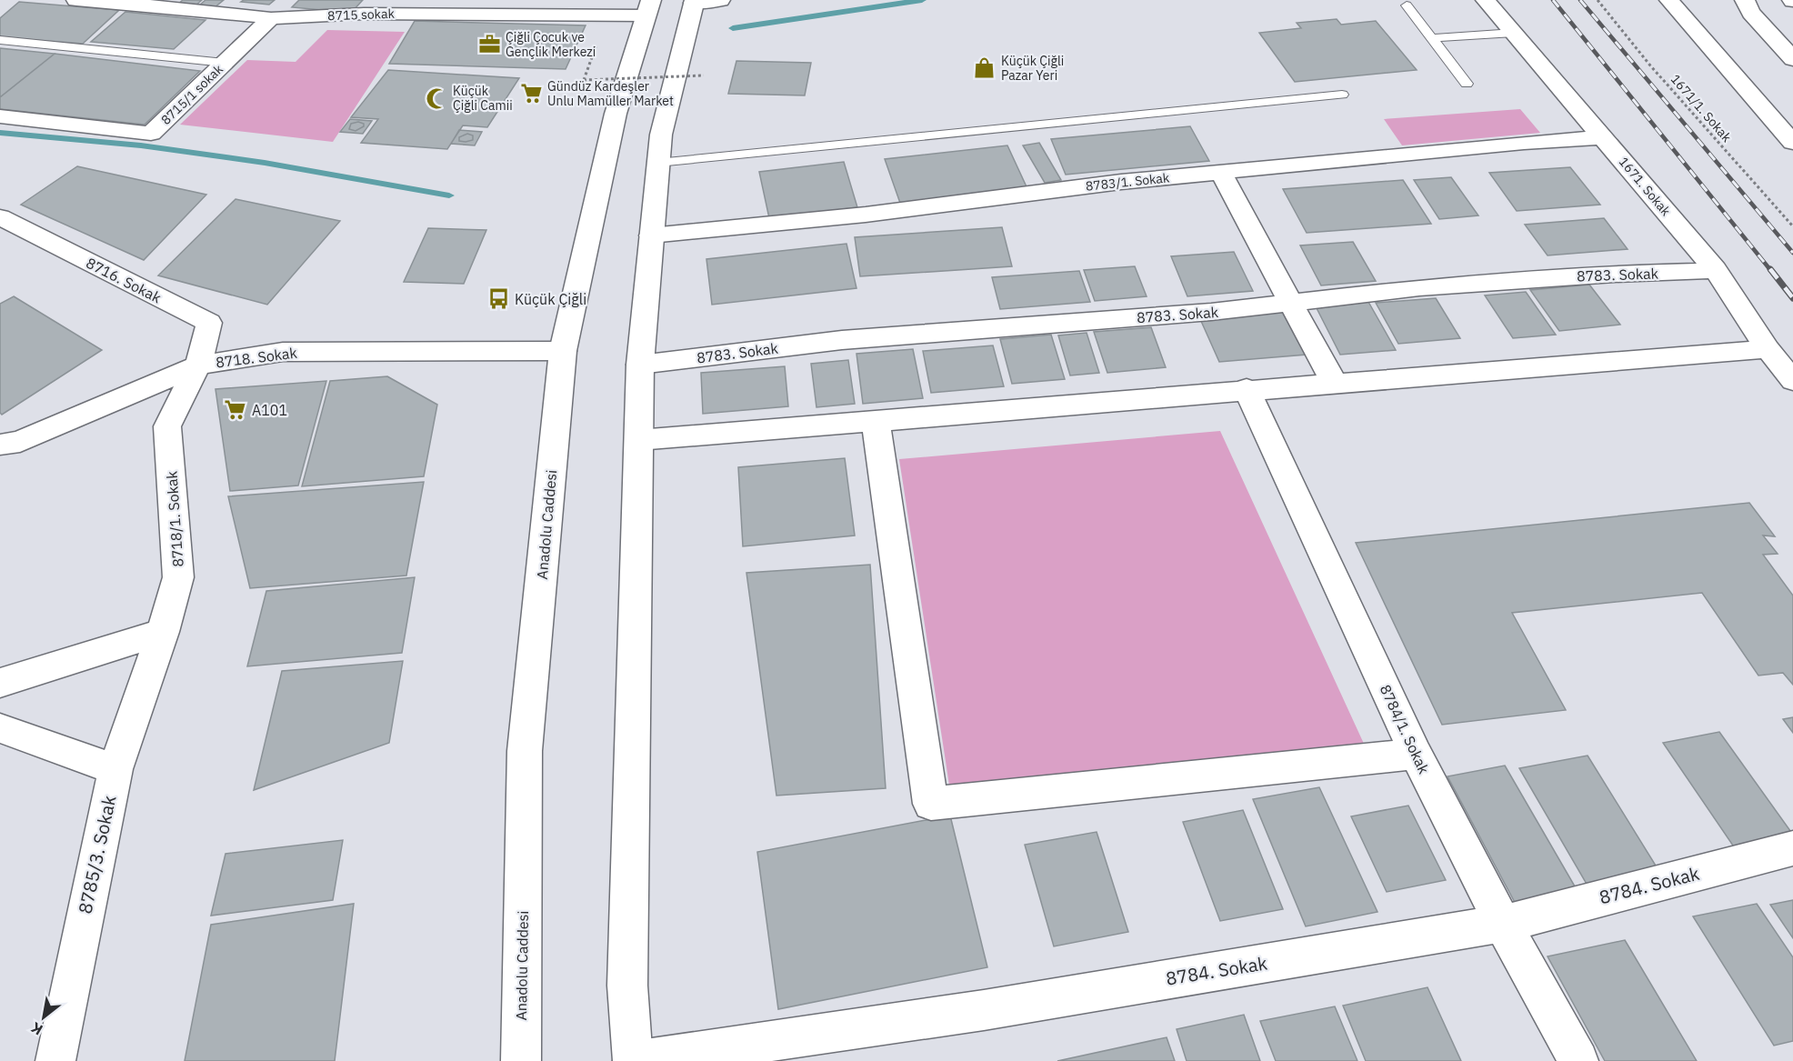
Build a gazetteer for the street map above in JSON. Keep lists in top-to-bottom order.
{
  "streets": {
    "main road": [
      "8715 sokak",
      "8715/1 sokak",
      "8783/1. Sokak",
      "1671. Sokak",
      "8783. Sokak",
      "8716. Sokak",
      "8718. Sokak",
      "8718/1. Sokak",
      "Anadolu Caddesi",
      "8784/1. Sokak",
      "8785/3. Sokak",
      "8784. Sokak"
    ],
    "path": ["1671/1. Sokak"]
  },
  "crossings": [
    ["8715 sokak", "8715/1 sokak"],
    ["8715 sokak", "Anadolu Caddesi"],
    ["8783/1. Sokak", "1671. Sokak"],
    ["1671. Sokak", "8783. Sokak"],
    ["8716. Sokak", "8718. Sokak"],
    ["8716. Sokak", "8718/1. Sokak"],
    ["8718. Sokak", "8718/1. Sokak"],
    ["8718. Sokak", "Anadolu Caddesi"],
    ["8718/1. Sokak", "8785/3. Sokak"],
    ["8784/1. Sokak", "8784. Sokak"]
  ],
  "places": {
    "office": ["Çiğli Çocuk ve Gençlik Merkezi"],
    "shop": ["Küçük Çiğli Pazar Yeri"],
    "supermarket": ["Gündüz Kardeşler Unlu Mamüller Market", "A101"],
    "mosque": ["Küçük Çiğli Camii"],
    "bus stop": ["Küçük Çiğli"]
  },
  "north": "bottom left"
}
